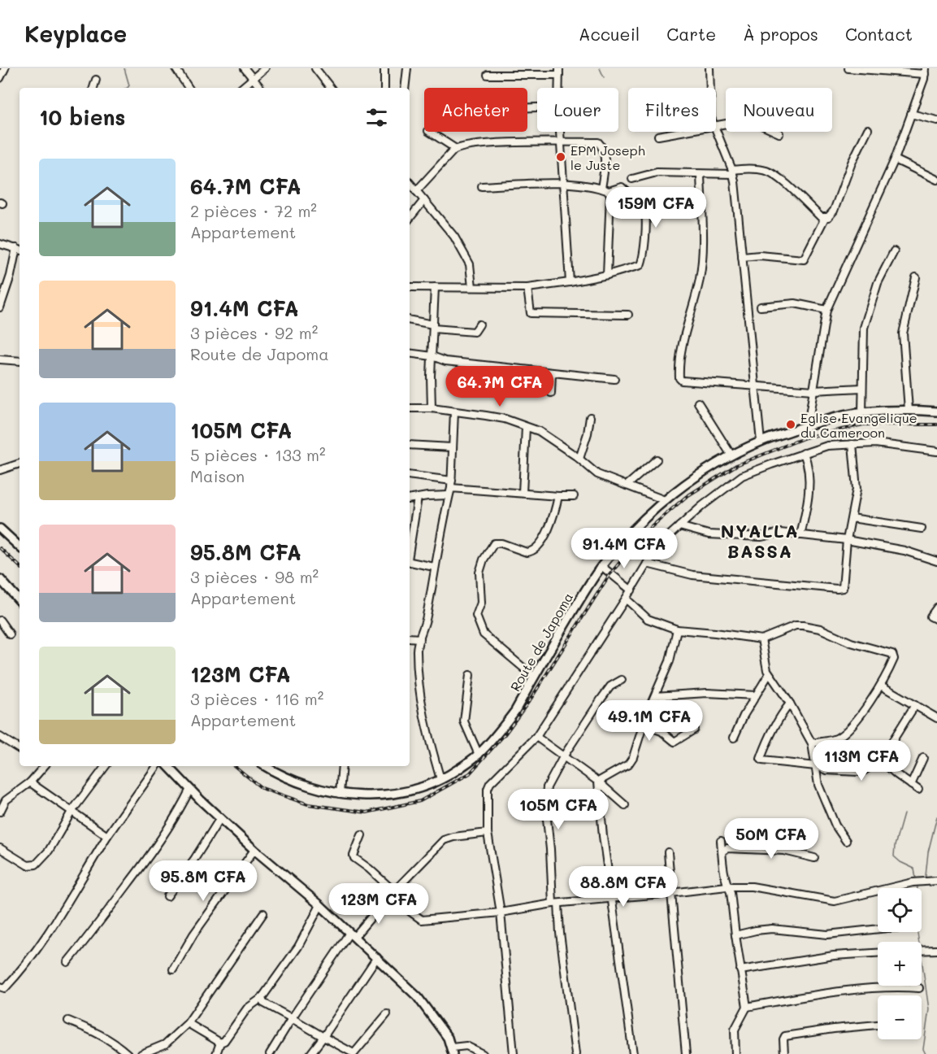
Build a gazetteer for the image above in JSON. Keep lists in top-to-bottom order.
{
  "streets": {
    "main road": ["Route de Japoma"]
  },
  "districts": ["NYALLA BASSA"],
  "places": ["EPM Joseph le Juste", "Eglise Evangelique du Cameroon"],
  "page": {
    "header": "Keyplace",
    "nav": [
      "Accueil",
      "Carte",
      "À propos",
      "Contact"
    ],
    "chip": [
      "Acheter",
      "Louer",
      "Filtres",
      "Nouveau"
    ],
    "heading": "10 biens",
    "list": [
      {
        "name": "64.7M CFA",
        "note": "2 pièces · 72 m² · Appartement"
      },
      {
        "name": "91.4M CFA",
        "note": "3 pièces · 92 m² · Route de Japoma"
      },
      {
        "name": "105M CFA",
        "note": "5 pièces · 133 m² · Maison"
      },
      {
        "name": "95.8M CFA",
        "note": "3 pièces · 98 m² · Appartement"
      },
      {
        "name": "123M CFA",
        "note": "3 pièces · 116 m² · Appartement"
      }
    ],
    "price": [
      "159M CFA",
      "64.7M CFA",
      "91.4M CFA",
      "49.1M CFA",
      "113M CFA",
      "105M CFA",
      "50M CFA",
      "95.8M CFA",
      "88.8M CFA",
      "123M CFA"
    ],
    "map_buttons": ["+", "−"]
  }
}
